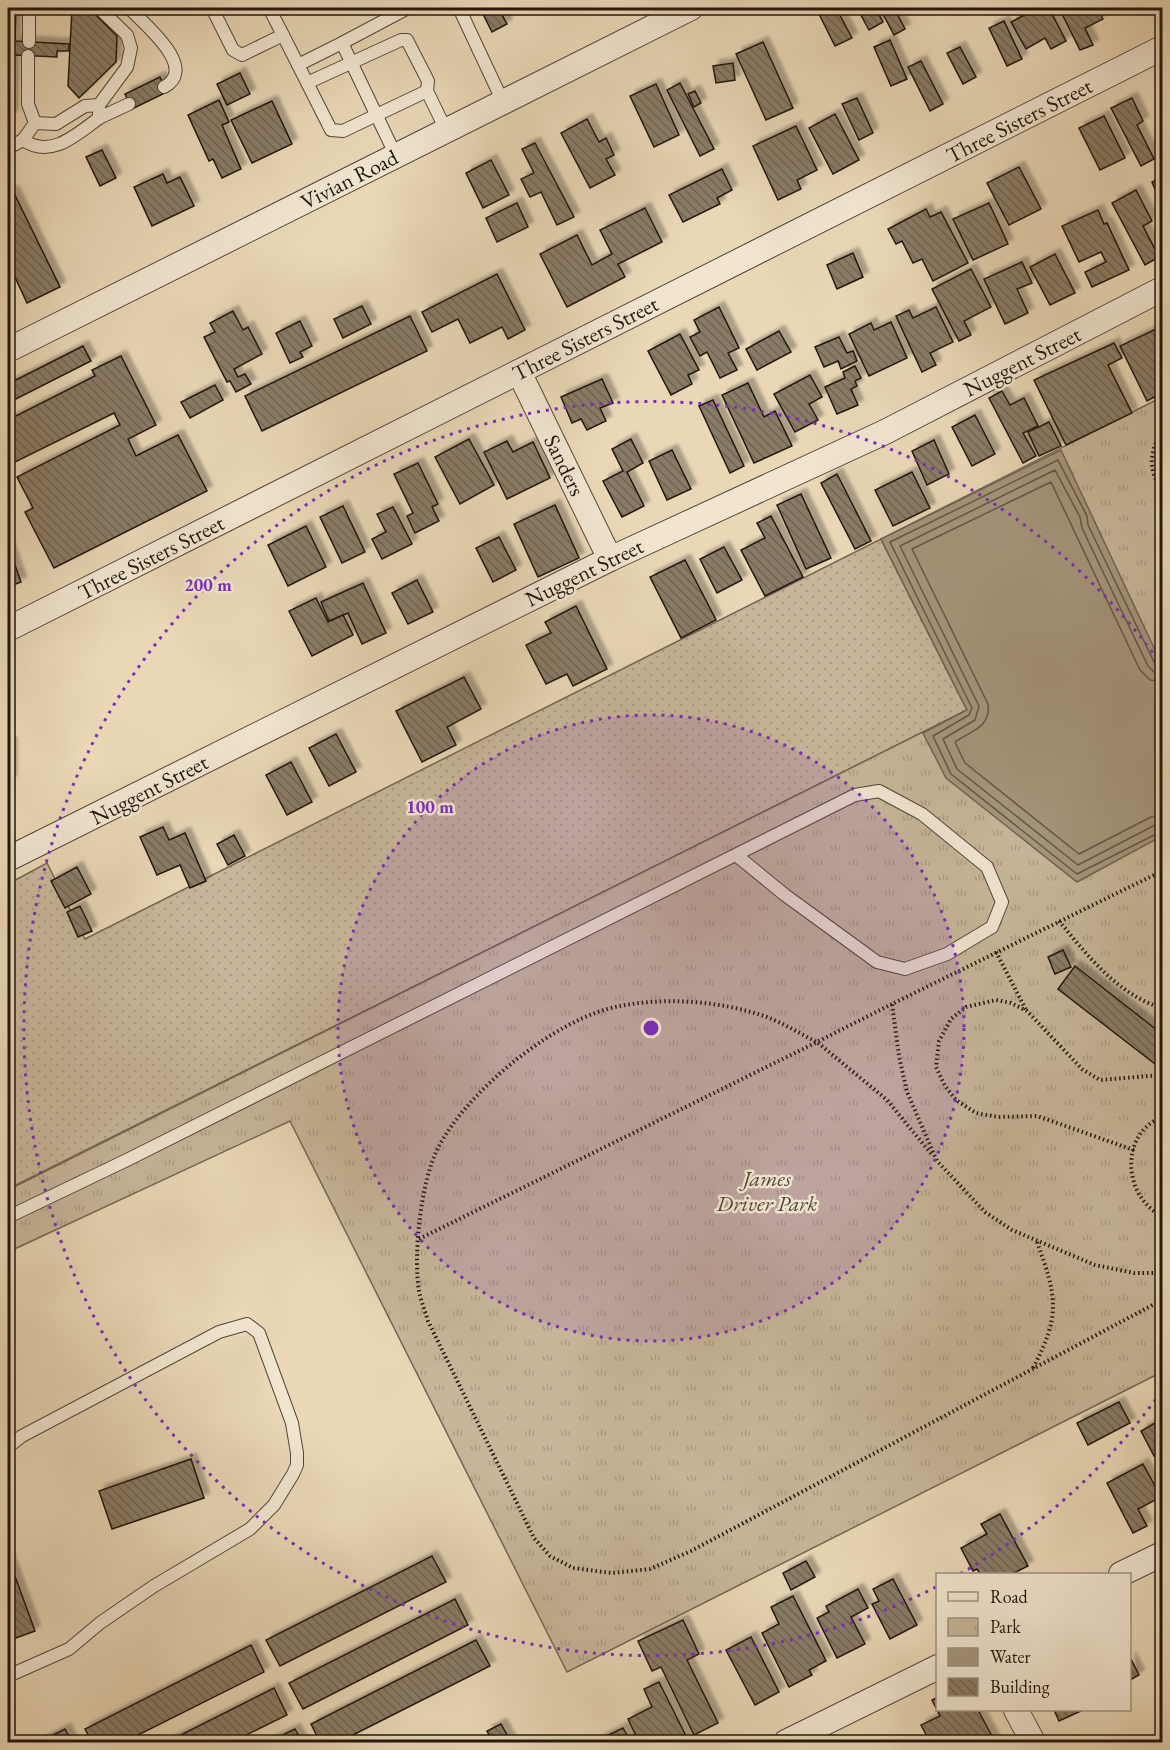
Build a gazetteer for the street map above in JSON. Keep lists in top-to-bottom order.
{
  "streets": {
    "street": [
      "Three Sisters Street",
      "Vivian Road",
      "Nuggent Street",
      "Sanders"
    ]
  },
  "crossings": [
    ["Three Sisters Street", "Sanders"],
    ["Nuggent Street", "Sanders"]
  ],
  "parks": ["James Driver Park"],
  "legend": [
    "Road",
    "Park",
    "Water",
    "Building"
  ],
  "rings": ["200 m", "100 m"]
}
